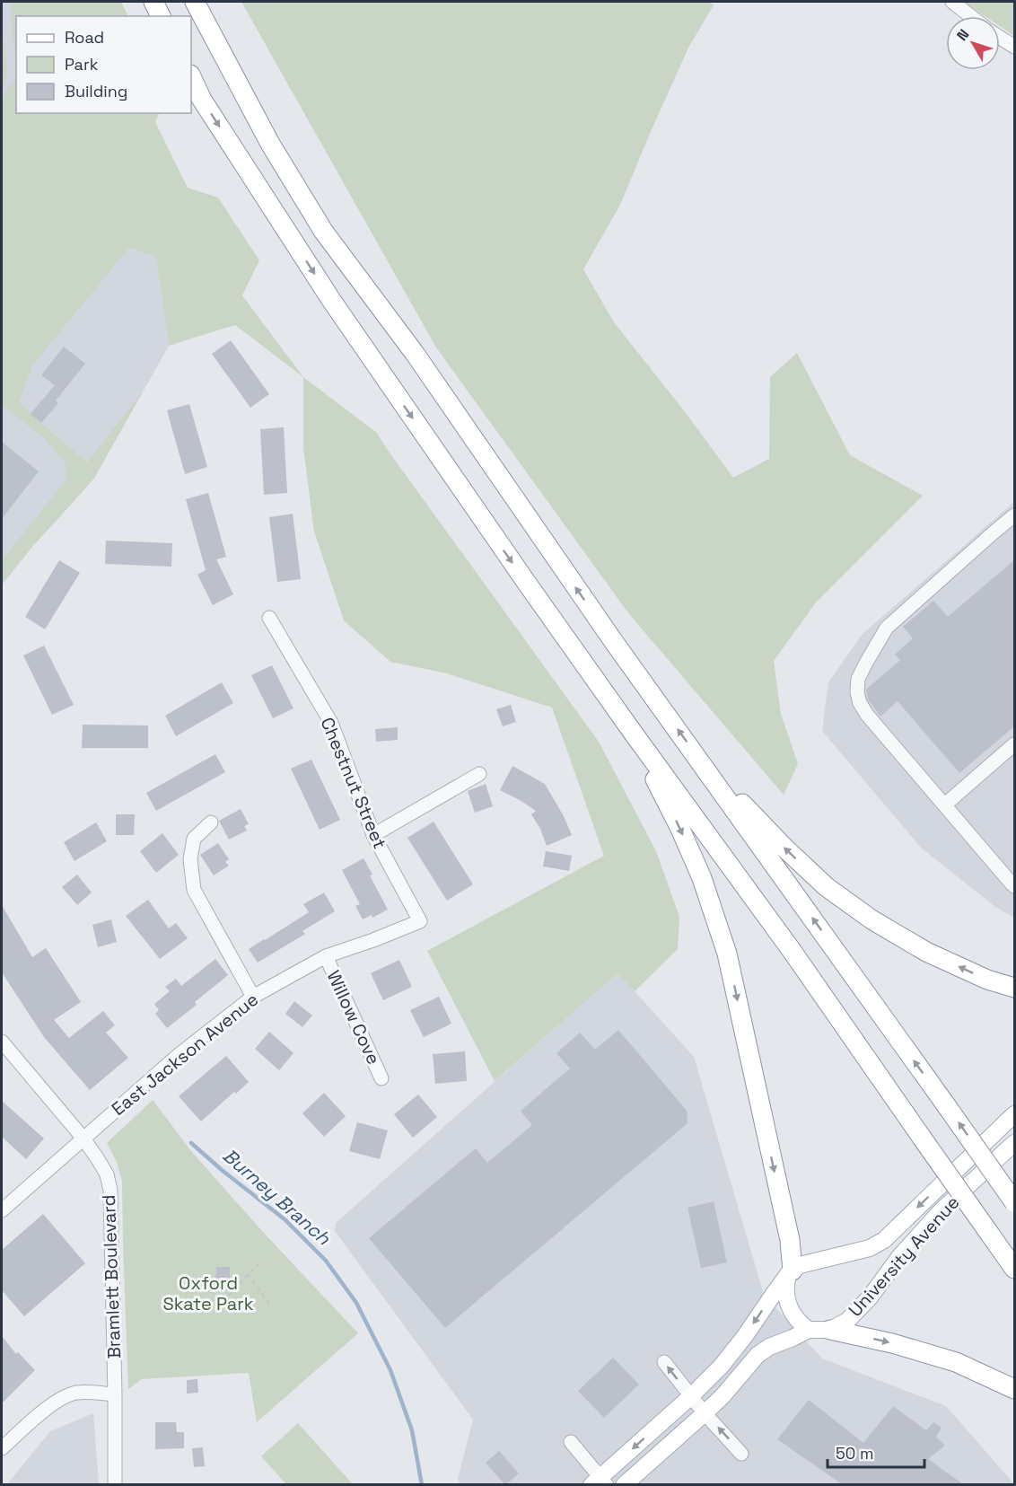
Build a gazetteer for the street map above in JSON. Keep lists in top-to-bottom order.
{
  "streets": {
    "main road": ["University Avenue"],
    "street": [
      "Chestnut Street",
      "Willow Cove",
      "East Jackson Avenue",
      "Bramlett Boulevard"
    ]
  },
  "crossings": [
    ["Chestnut Street", "East Jackson Avenue"],
    ["Willow Cove", "East Jackson Avenue"],
    ["East Jackson Avenue", "Bramlett Boulevard"]
  ],
  "water": ["Burney Branch"],
  "parks": ["Oxford Skate Park"],
  "legend": ["Road", "Park", "Building"],
  "scale_bar": "50 m",
  "north": "top left"
}
